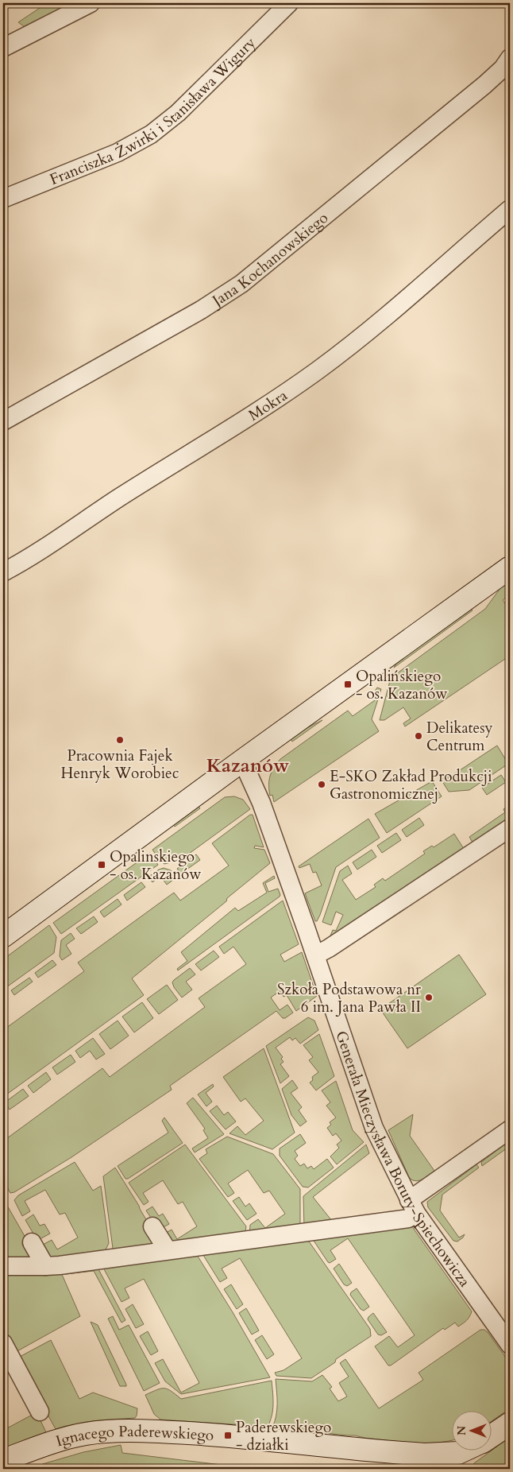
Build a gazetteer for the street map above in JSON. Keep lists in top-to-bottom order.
{
  "streets": {
    "street": [
      "Franciszka Żwirki i Stanisława Wigury",
      "Jana Kochanowskiego",
      "Mokra",
      "Generała Mieczysława Boruty-Spiechowicza",
      "Ignacego Paderewskiego"
    ]
  },
  "districts": ["Kazanów"],
  "places": {
    "transit": ["Opalińskiego - os. Kazanów", "Opalinskiego - os. Kazanów", "Paderewskiego - działki"],
    "other": [
      "Delikatesy Centrum",
      "Pracownia Fajek Henryk Worobiec",
      "E-SKO Zakład Produkcji Gastronomicznej",
      "Szkoła Podstawowa nr 6 im. Jana Pawła II"
    ]
  },
  "north": "left"
}
